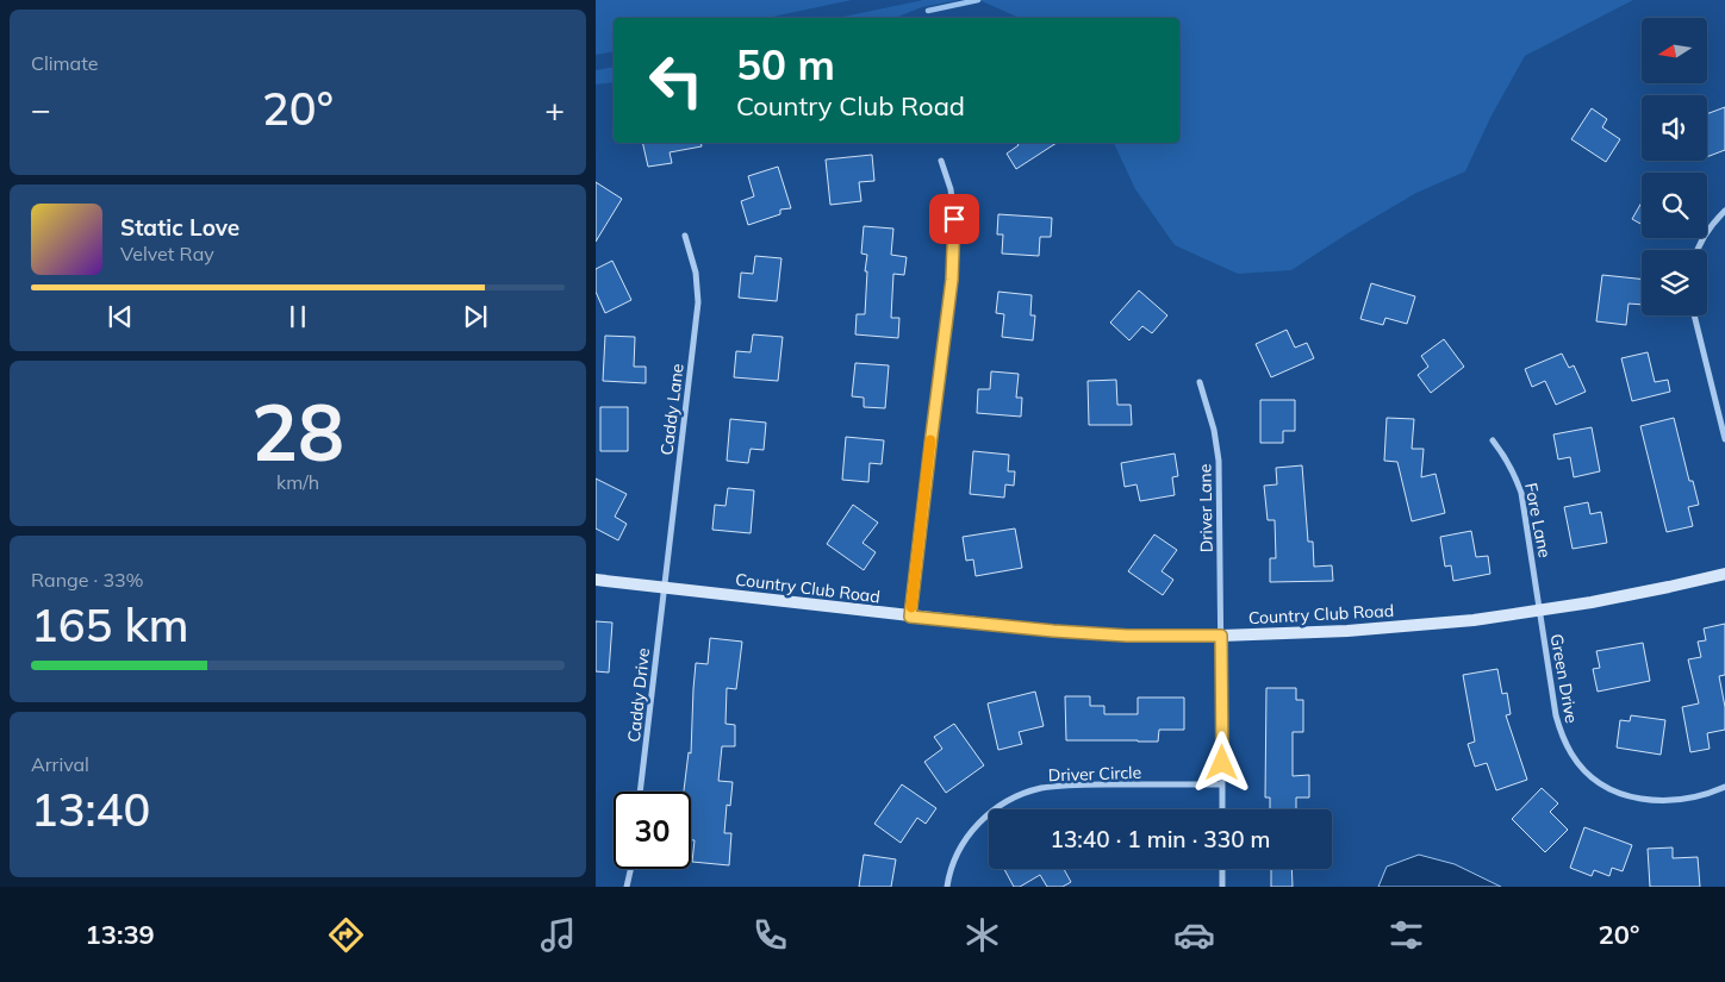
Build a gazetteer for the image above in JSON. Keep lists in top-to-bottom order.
{
  "streets": {
    "street": [
      "Caddy Lane",
      "Driver Lane",
      "Fore Lane",
      "Country Club Road",
      "Green Drive",
      "Caddy Drive",
      "Driver Circle"
    ]
  },
  "crossings": [
    ["Caddy Lane", "Country Club Road"],
    ["Caddy Lane", "Caddy Drive"],
    ["Driver Lane", "Country Club Road"],
    ["Fore Lane", "Country Club Road"],
    ["Fore Lane", "Green Drive"],
    ["Country Club Road", "Green Drive"],
    ["Country Club Road", "Caddy Drive"]
  ],
  "north": "left",
  "page": {
    "tile": [
      "Climate",
      ["28", "km/h"],
      ["Range · 33%", "165 km"],
      ["Arrival", "13:40"]
    ],
    "turn": ["50 m", "Country Club Road"],
    "heat": ["−", "20°", "+"],
    "song": ["Static Love", "Velvet Ray"],
    "limit": "30",
    "trip": "13:40 · 1 min · 330 m",
    "tabs": ["13:39", "20°"]
  }
}
